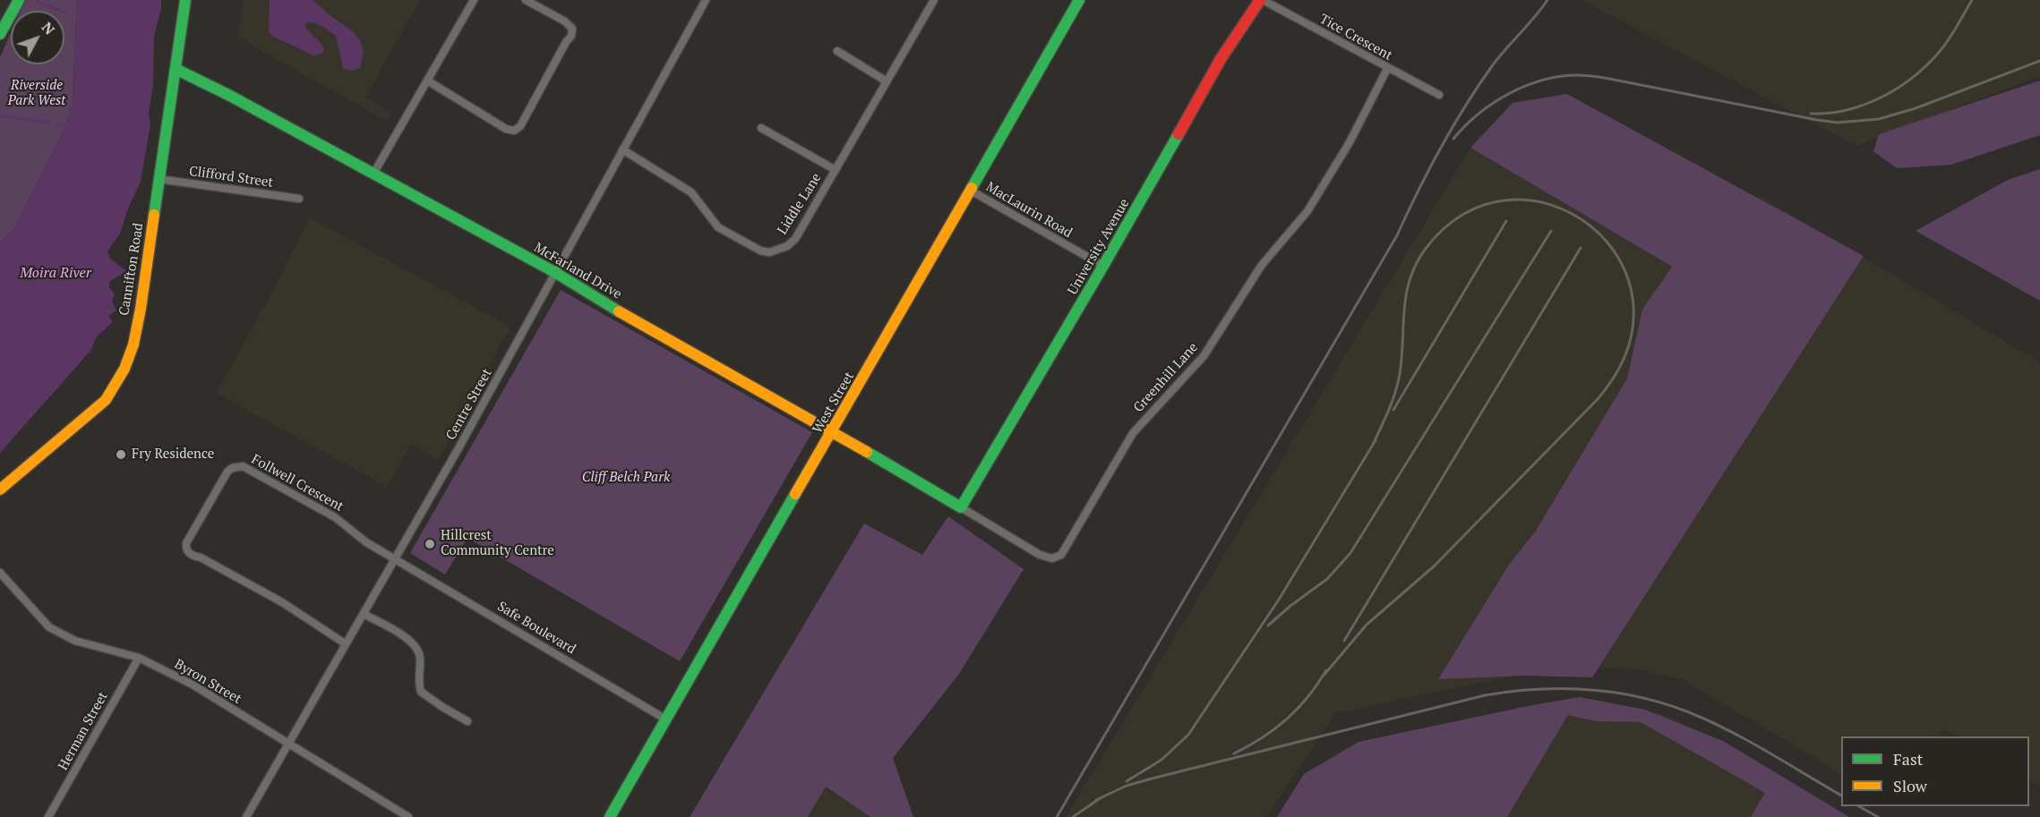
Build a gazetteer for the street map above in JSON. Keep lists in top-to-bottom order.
{
  "streets": {
    "street": [
      "Tice Crescent",
      "Clifford Street",
      "Liddle Lane",
      "MacLaurin Road",
      "University Avenue",
      "Cannifton Road",
      "McFarland Drive",
      "Greenhill Lane",
      "West Street",
      "Centre Street",
      "Follwell Crescent",
      "Safe Boulevard",
      "Byron Street",
      "Herman Street"
    ]
  },
  "crossings": [
    ["Tice Crescent", "University Avenue"],
    ["Tice Crescent", "Greenhill Lane"],
    ["Clifford Street", "Cannifton Road"],
    ["Liddle Lane", "Centre Street"],
    ["MacLaurin Road", "University Avenue"],
    ["MacLaurin Road", "West Street"],
    ["University Avenue", "McFarland Drive"],
    ["University Avenue", "Greenhill Lane"],
    ["Cannifton Road", "McFarland Drive"],
    ["McFarland Drive", "Greenhill Lane"],
    ["McFarland Drive", "West Street"],
    ["McFarland Drive", "Centre Street"],
    ["West Street", "Safe Boulevard"],
    ["Centre Street", "Follwell Crescent"],
    ["Centre Street", "Safe Boulevard"],
    ["Centre Street", "Byron Street"],
    ["Follwell Crescent", "Safe Boulevard"],
    ["Byron Street", "Herman Street"]
  ],
  "water": ["Moira River"],
  "parks": ["Riverside Park West", "Cliff Belch Park"],
  "places": ["Fry Residence", "Hillcrest Community Centre"],
  "legend": ["Fast", "Slow"],
  "north": "top right"
}
